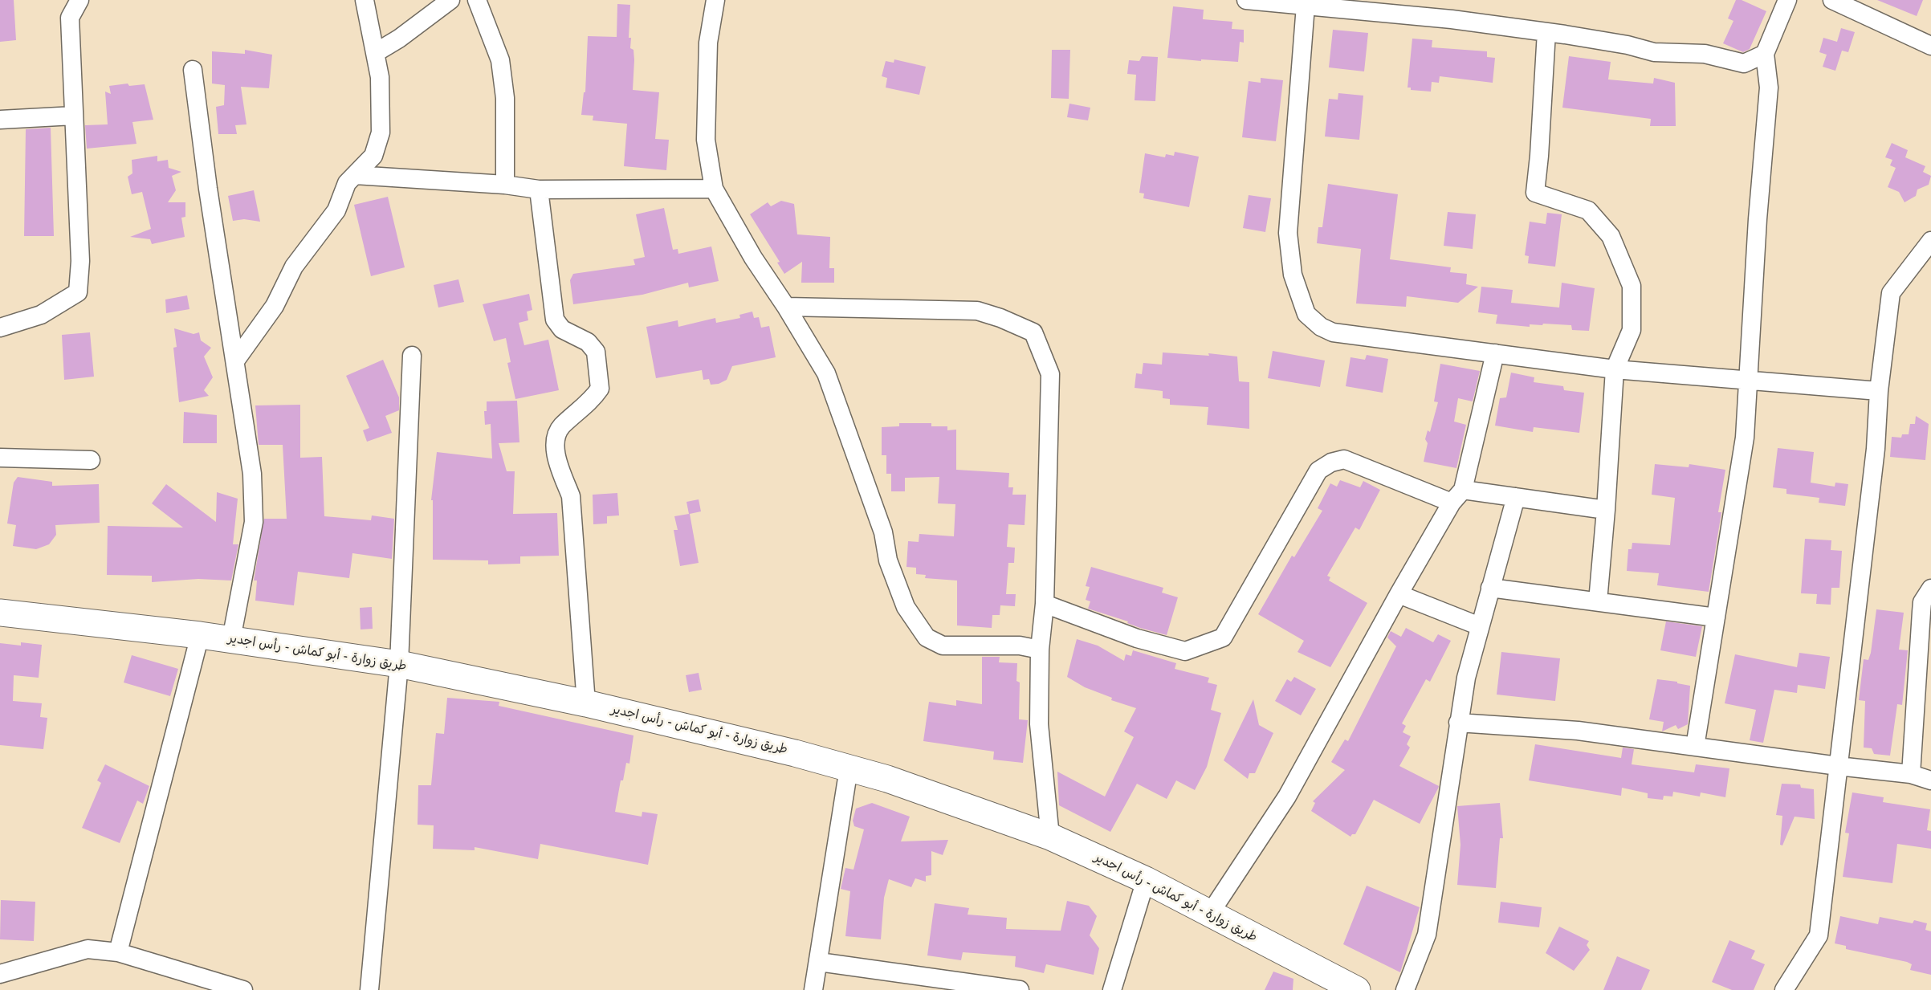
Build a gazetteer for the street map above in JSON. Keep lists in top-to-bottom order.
{
  "streets": {
    "main road": ["طريق زوارة - أبو كماش - رأس اجدير"]
  }
}
